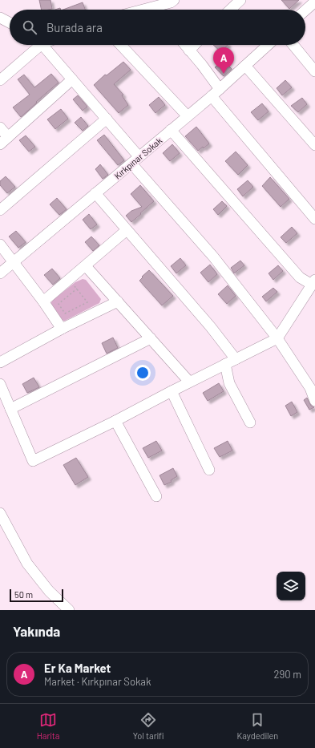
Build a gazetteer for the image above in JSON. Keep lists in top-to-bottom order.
{
  "streets": {
    "street": ["Kırkpınar Sokak"]
  },
  "scale_bar": "50 m",
  "page": {
    "search": "Burada ara",
    "pins": "A",
    "scale": "50 m",
    "heading": "Yakında",
    "list": [
      {
        "mark": "A",
        "name": "Er Ka Market",
        "note": "Market · Kırkpınar Sokak",
        "value": "290 m"
      }
    ],
    "nav": ["Harita", "Yol tarifi", "Kaydedilen"]
  }
}
